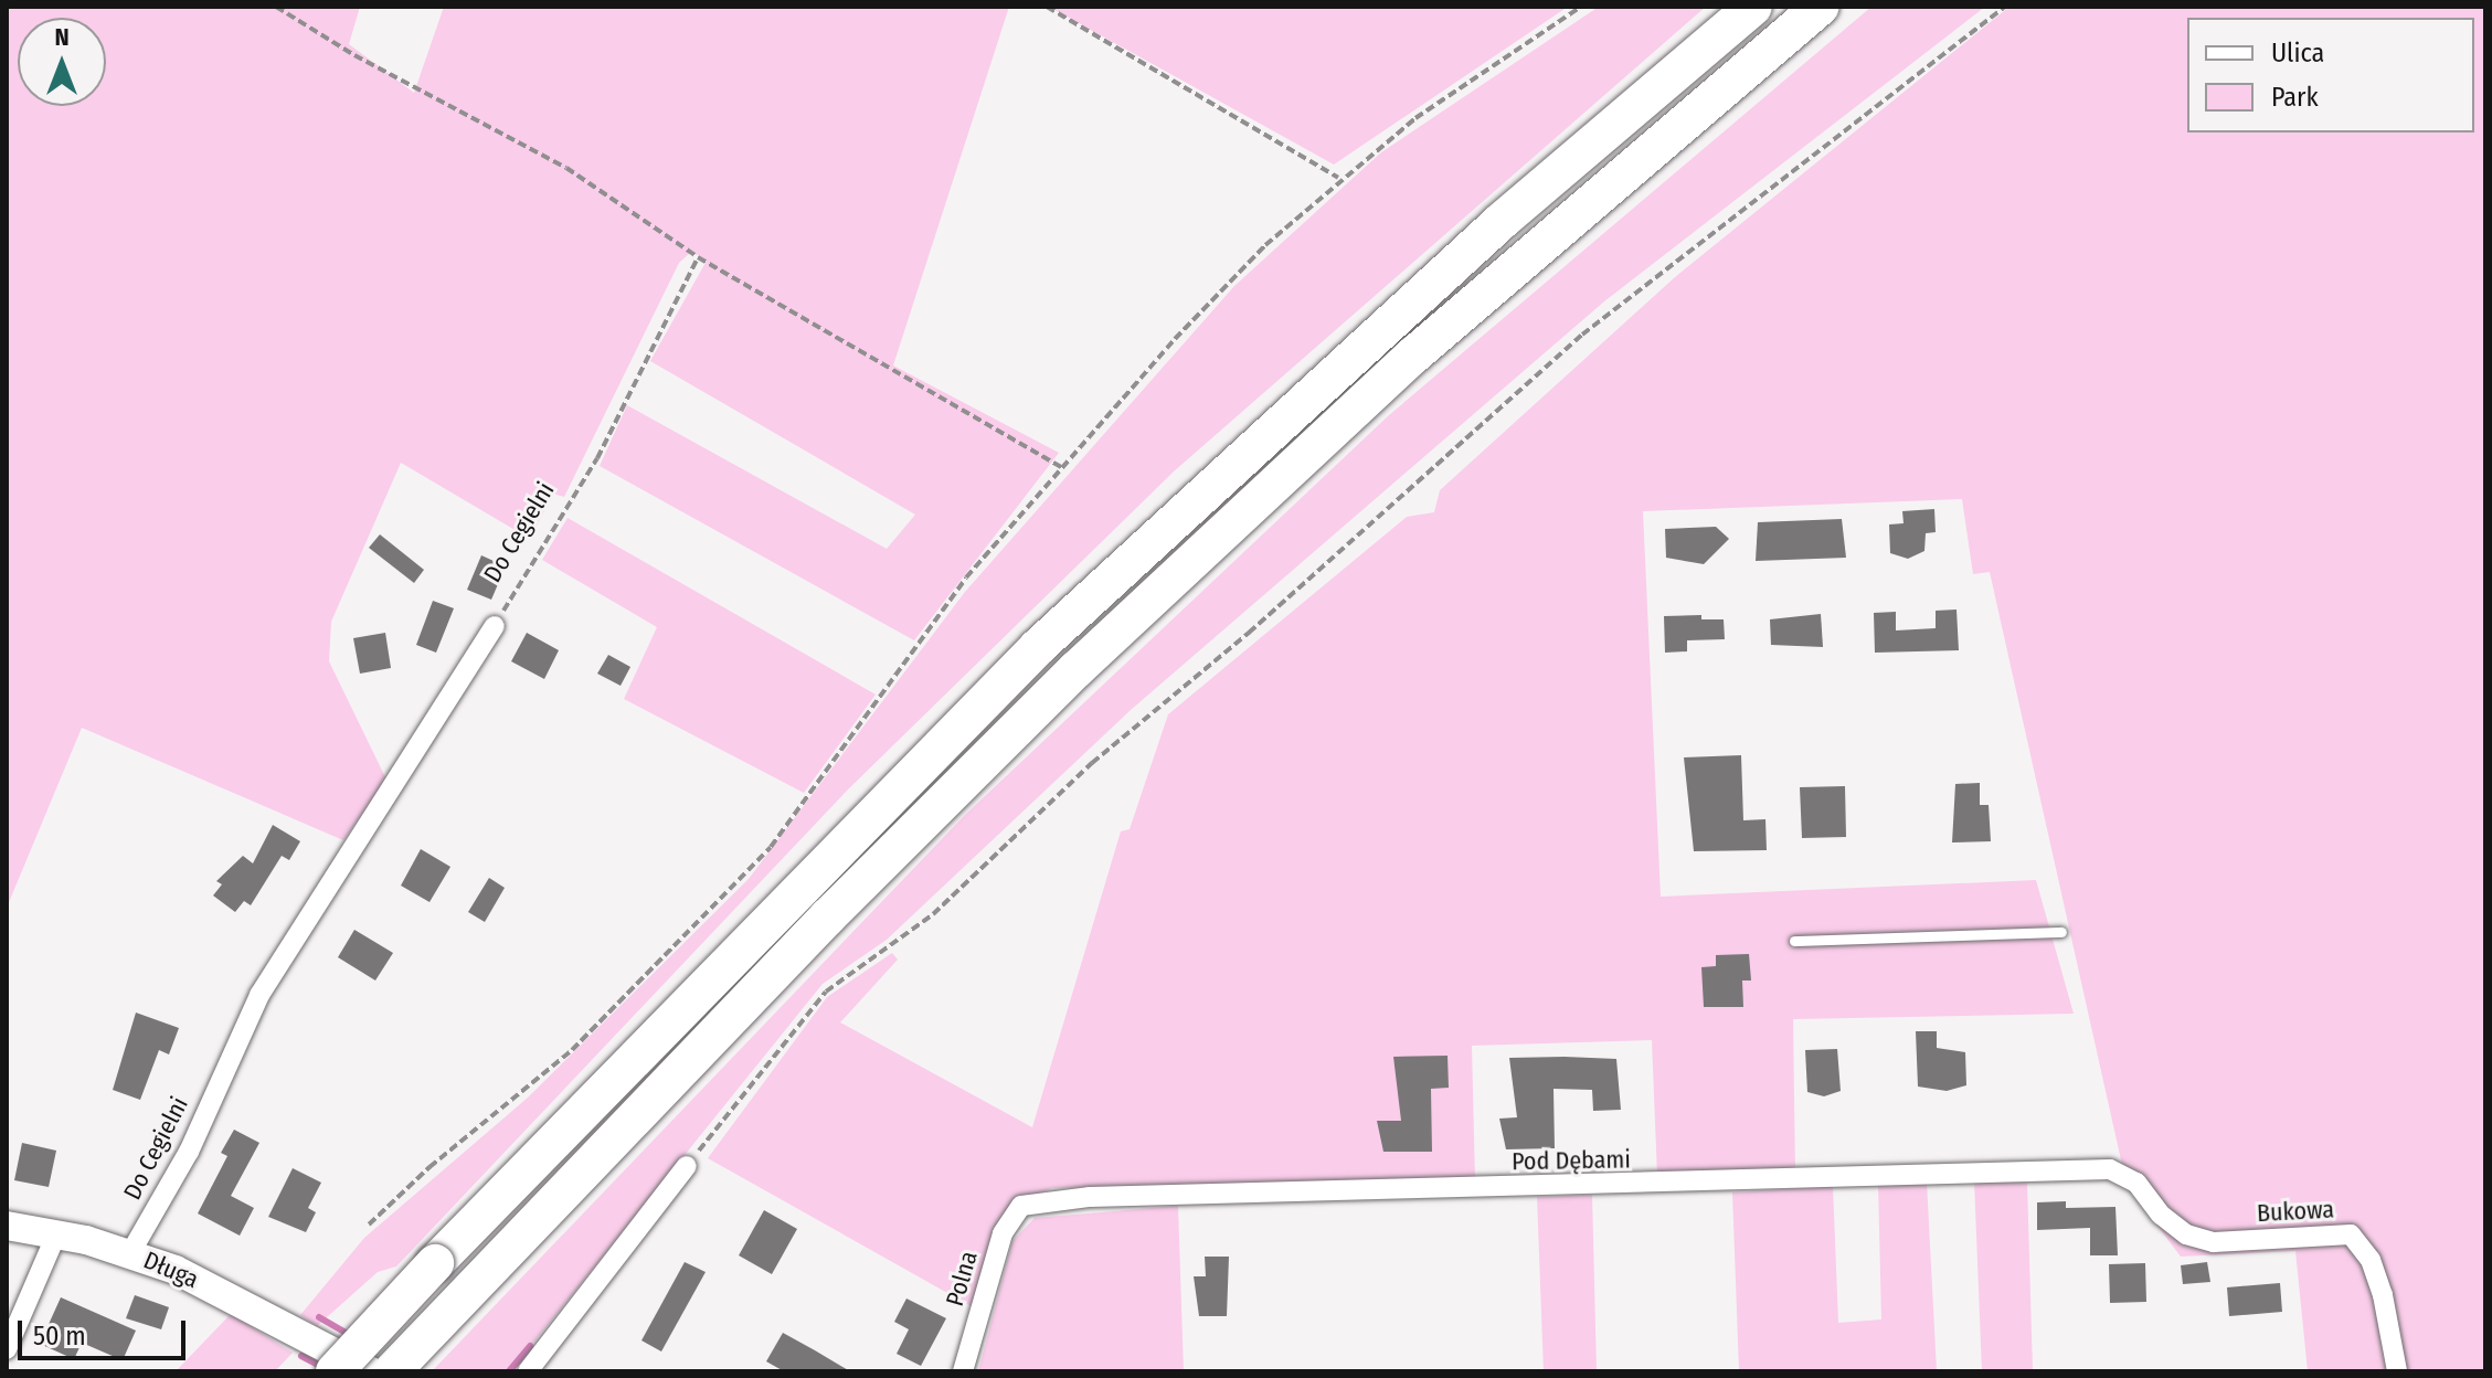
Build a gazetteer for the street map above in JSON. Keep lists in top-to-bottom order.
{
  "streets": {
    "street": [
      "Do Cegielni",
      "Pod Dębami",
      "Bukowa",
      "Długa",
      "Polna"
    ]
  },
  "crossings": [
    ["Do Cegielni", "Długa"],
    ["Pod Dębami", "Bukowa"],
    ["Pod Dębami", "Polna"]
  ],
  "legend": ["Ulica", "Park"],
  "scale_bar": "50 m",
  "north": "top"
}
